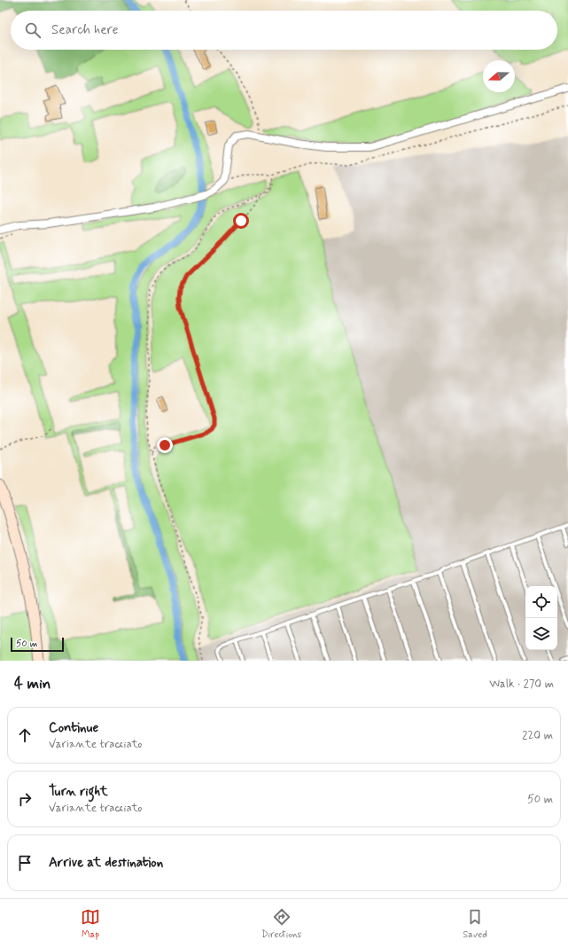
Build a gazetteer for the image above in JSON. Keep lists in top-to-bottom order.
{
  "scale_bar": "50 m",
  "north": "left",
  "page": {
    "search": "Search here",
    "scale": "50 m",
    "heading": ["4 min", "Walk · 270 m"],
    "list": [
      ["Continue", "Variante tracciato", "220 m"],
      ["Turn right", "Variante tracciato", "50 m"],
      "Arrive at destination"
    ],
    "nav": ["Map", "Directions", "Saved"]
  }
}
